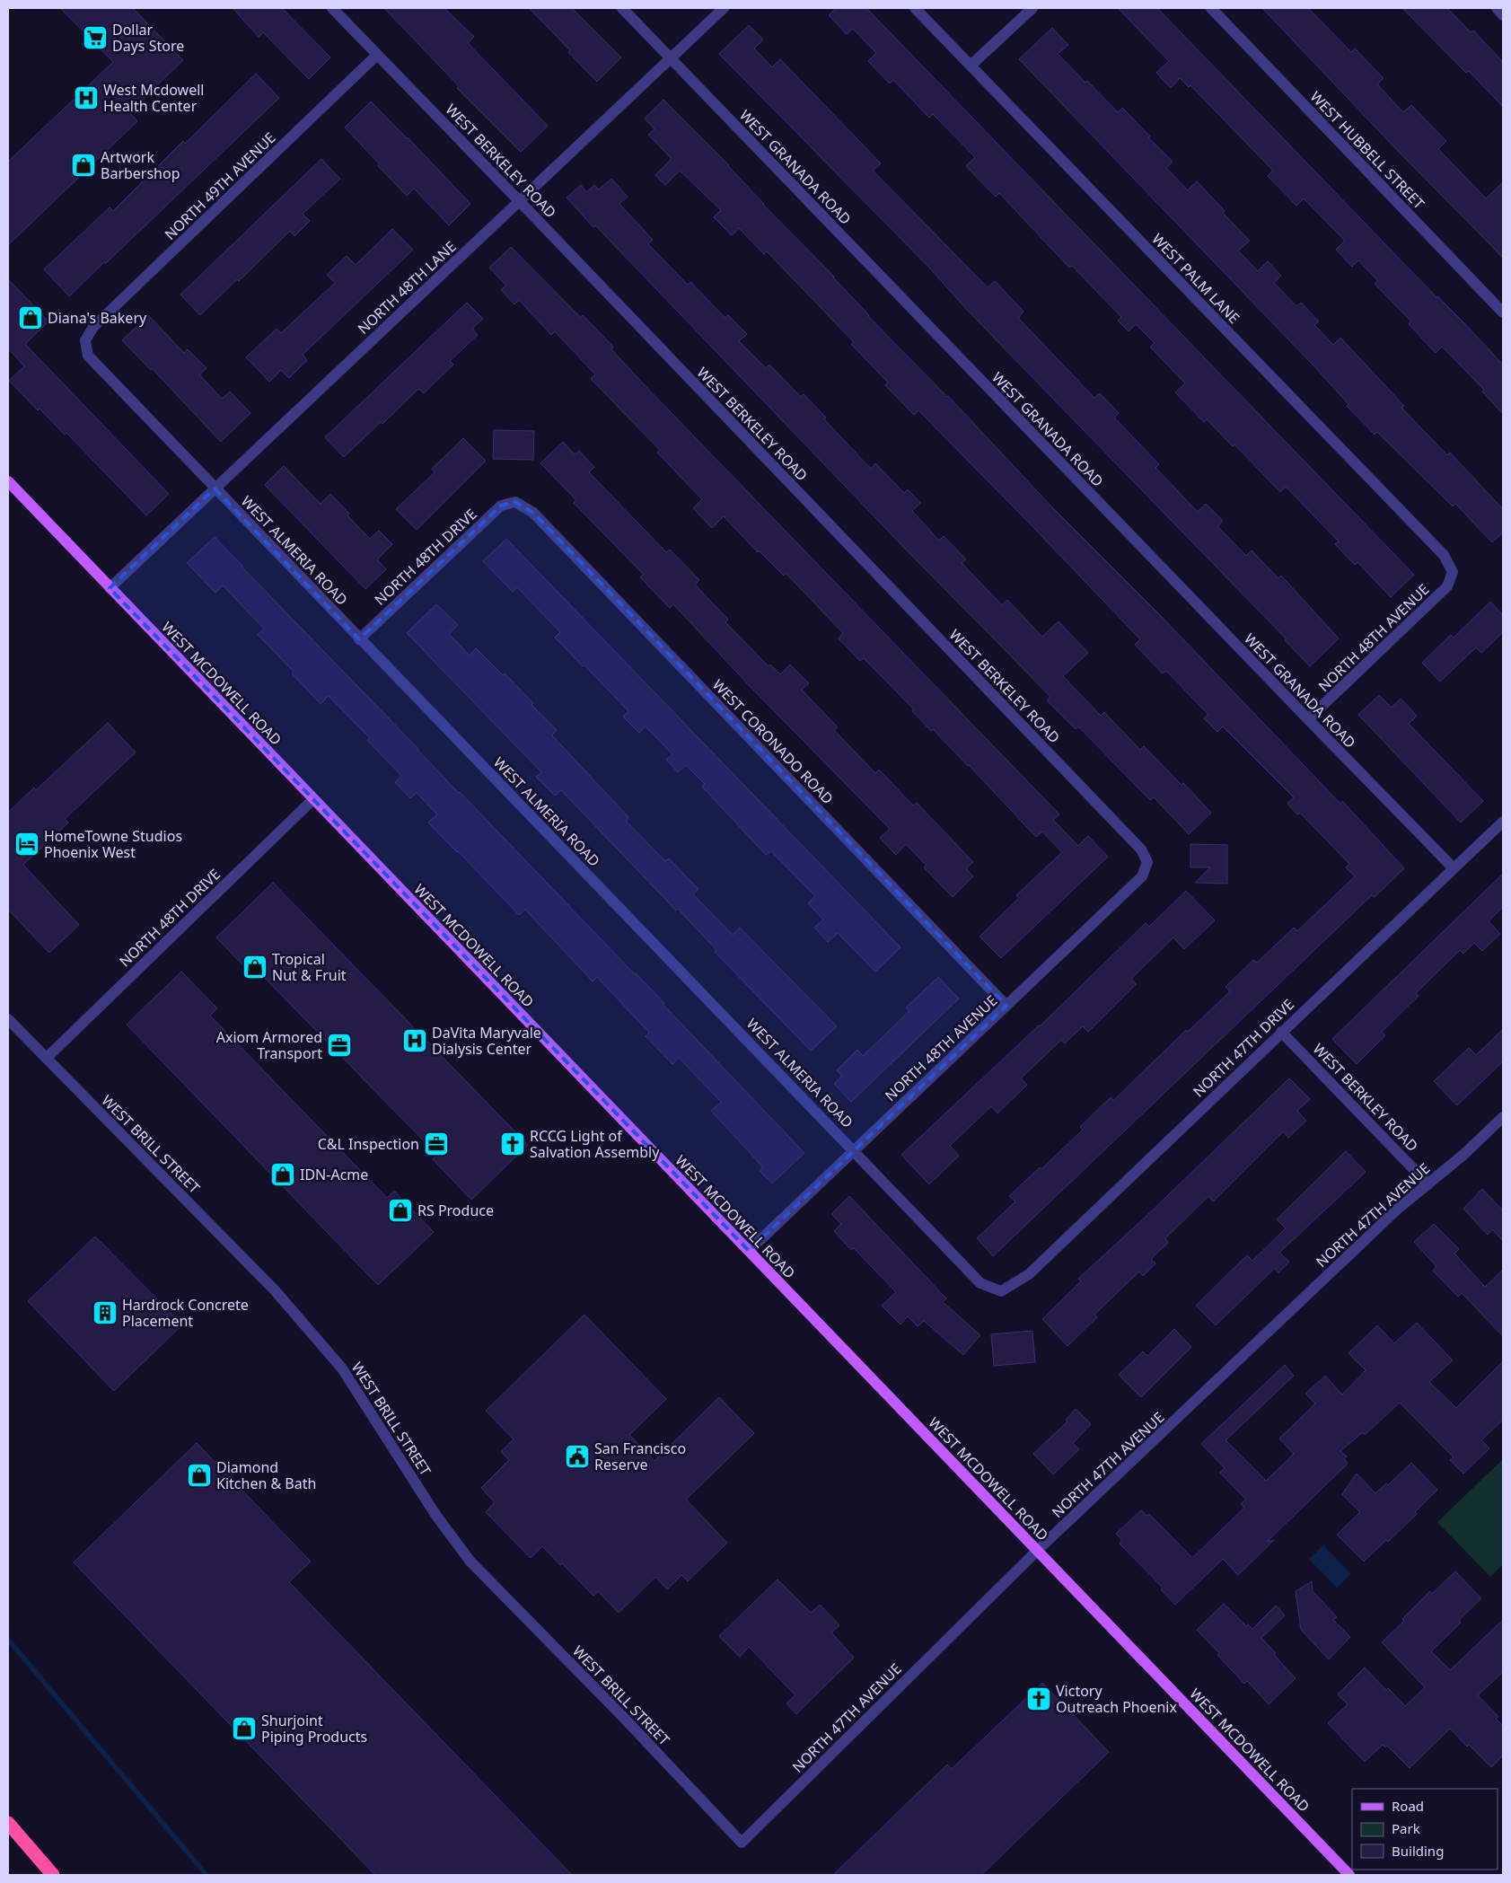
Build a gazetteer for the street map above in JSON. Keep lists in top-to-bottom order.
{
  "streets": {
    "main road": ["WEST MCDOWELL ROAD"],
    "street": [
      "WEST HUBBELL STREET",
      "WEST BERKELEY ROAD",
      "WEST GRANADA ROAD",
      "NORTH 49TH AVENUE",
      "WEST PALM LANE",
      "NORTH 48TH LANE",
      "WEST ALMERIA ROAD",
      "NORTH 48TH DRIVE",
      "NORTH 48TH AVENUE",
      "WEST CORONADO ROAD",
      "NORTH 47TH DRIVE",
      "WEST BERKLEY ROAD",
      "WEST BRILL STREET",
      "NORTH 47TH AVENUE"
    ]
  },
  "crossings": [
    ["WEST BERKELEY ROAD", "NORTH 49TH AVENUE"],
    ["WEST BERKELEY ROAD", "NORTH 48TH LANE"],
    ["WEST BERKELEY ROAD", "NORTH 48TH AVENUE"],
    ["WEST GRANADA ROAD", "NORTH 48TH LANE"],
    ["WEST GRANADA ROAD", "NORTH 48TH AVENUE"],
    ["WEST GRANADA ROAD", "NORTH 47TH DRIVE"],
    ["NORTH 49TH AVENUE", "WEST ALMERIA ROAD"],
    ["WEST PALM LANE", "NORTH 48TH AVENUE"],
    ["NORTH 48TH LANE", "WEST ALMERIA ROAD"],
    ["NORTH 48TH LANE", "WEST MCDOWELL ROAD"],
    ["WEST ALMERIA ROAD", "NORTH 48TH DRIVE"],
    ["WEST ALMERIA ROAD", "NORTH 48TH AVENUE"],
    ["WEST ALMERIA ROAD", "NORTH 47TH DRIVE"],
    ["NORTH 48TH DRIVE", "WEST MCDOWELL ROAD"],
    ["NORTH 48TH DRIVE", "WEST CORONADO ROAD"],
    ["NORTH 48TH DRIVE", "WEST BRILL STREET"],
    ["NORTH 48TH AVENUE", "WEST MCDOWELL ROAD"],
    ["NORTH 48TH AVENUE", "WEST CORONADO ROAD"],
    ["WEST MCDOWELL ROAD", "NORTH 47TH AVENUE"],
    ["NORTH 47TH DRIVE", "WEST BERKLEY ROAD"],
    ["WEST BERKLEY ROAD", "NORTH 47TH AVENUE"],
    ["WEST BRILL STREET", "NORTH 47TH AVENUE"]
  ],
  "places": {
    "supermarket": ["Dollar Days Store"],
    "hospital": ["West Mcdowell Health Center", "DaVita Maryvale Dialysis Center"],
    "shop": [
      "Artwork Barbershop",
      "Diana's Bakery",
      "Tropical Nut & Fruit",
      "IDN-Acme",
      "RS Produce",
      "Diamond Kitchen & Bath",
      "Shurjoint Piping Products"
    ],
    "hotel": ["HomeTowne Studios Phoenix West"],
    "office": ["Axiom Armored Transport", "C&L Inspection"],
    "church": ["RCCG Light of Salvation Assembly", "Victory Outreach Phoenix"],
    "building": ["Hardrock Concrete Placement"],
    "public building": ["San Francisco Reserve"]
  },
  "legend": ["Road", "Park", "Building"]
}
